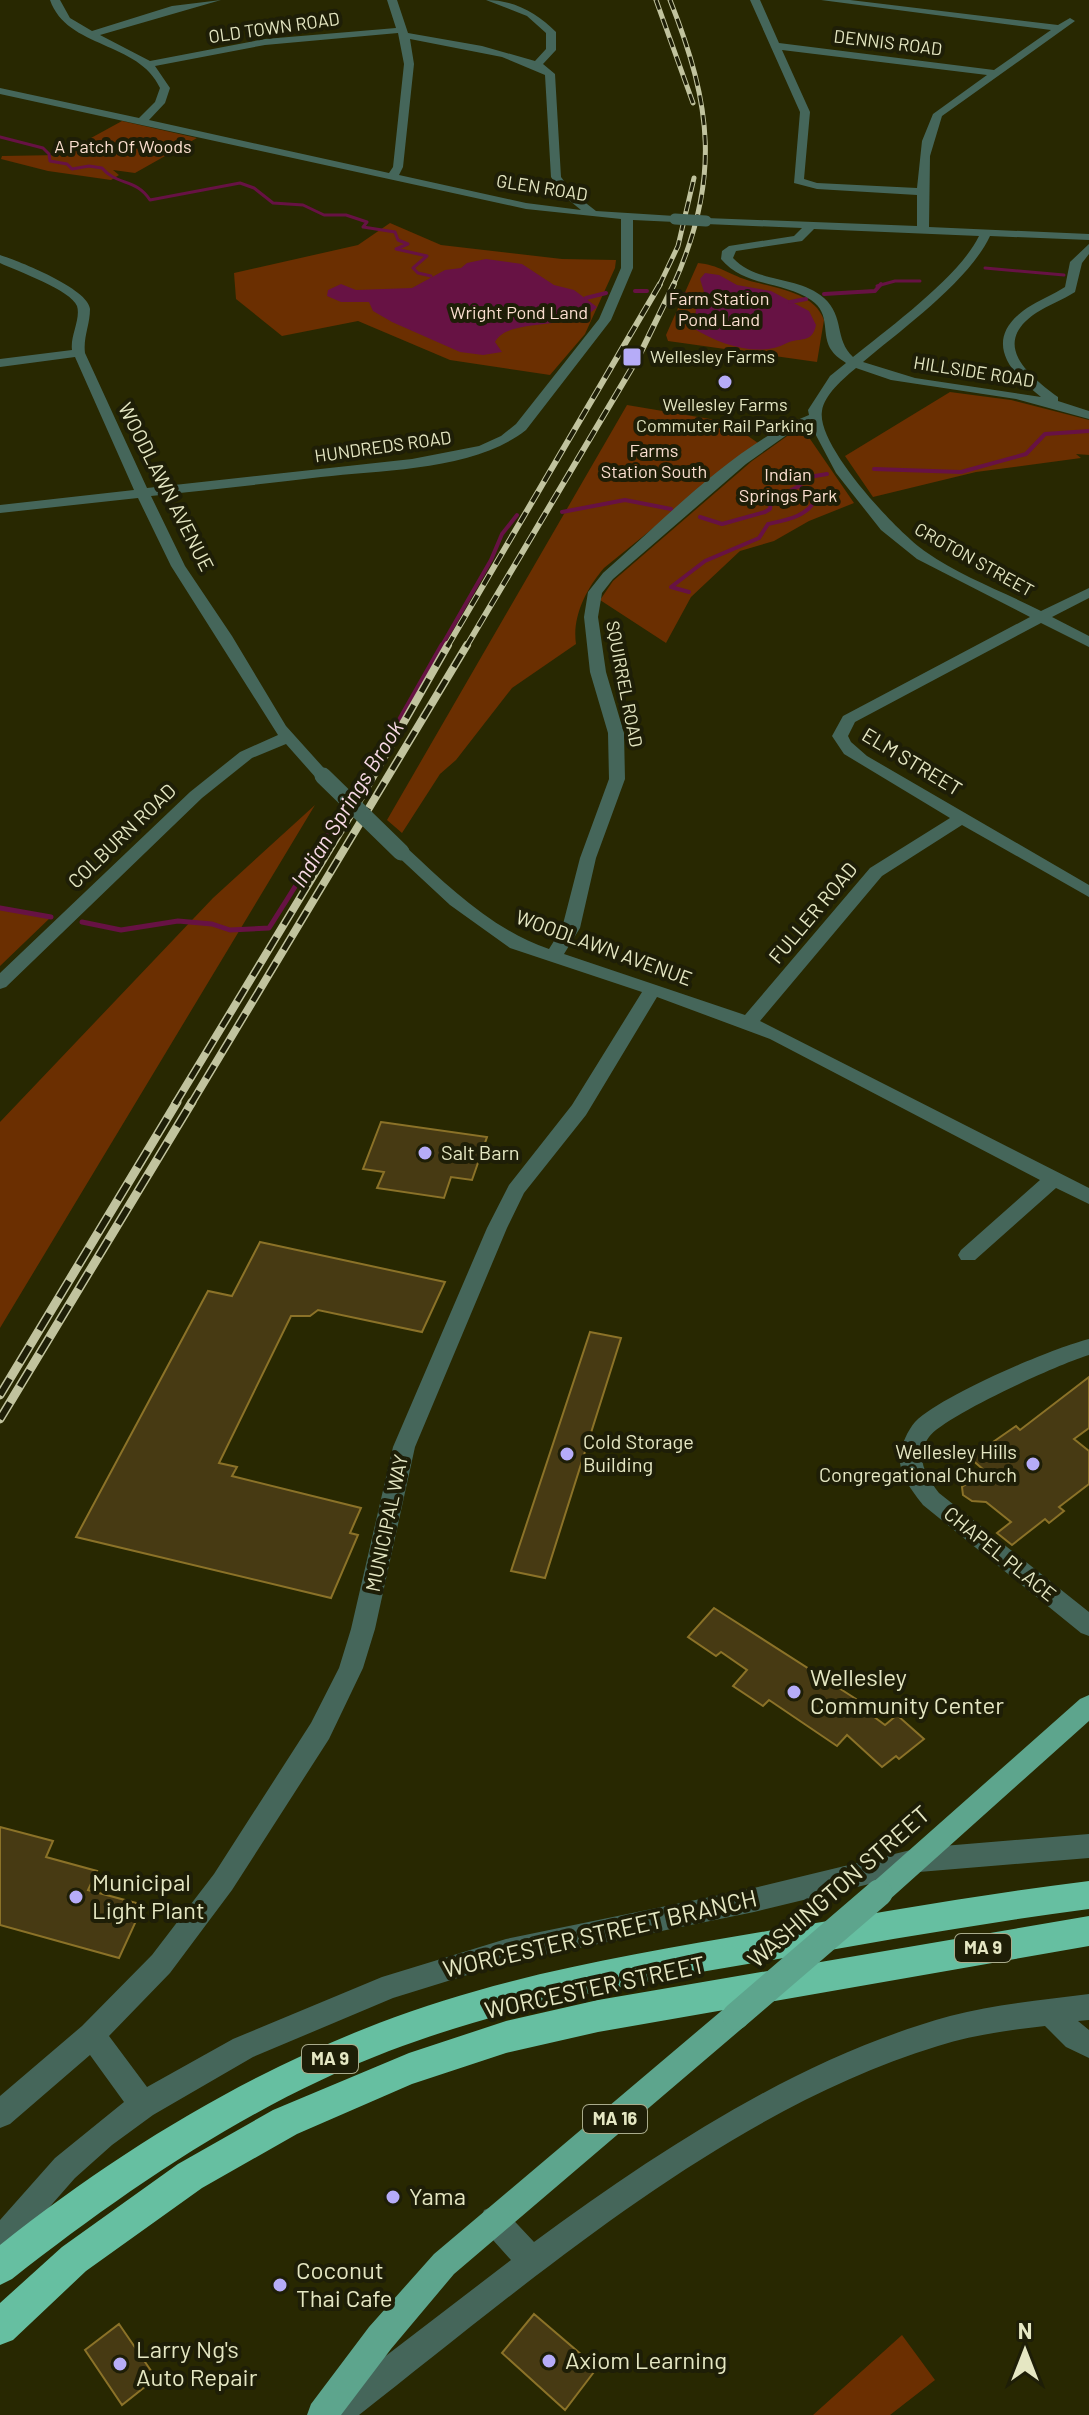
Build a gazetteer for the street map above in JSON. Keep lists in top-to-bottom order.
{
  "streets": {
    "highway": ["MA 9", "WORCESTER STREET"],
    "main road": ["WASHINGTON STREET", "MA 16"],
    "street": [
      "OLD TOWN ROAD",
      "DENNIS ROAD",
      "GLEN ROAD",
      "HILLSIDE ROAD",
      "HUNDREDS ROAD",
      "WOODLAWN AVENUE",
      "CROTON STREET",
      "SQUIRREL ROAD",
      "ELM STREET",
      "COLBURN ROAD",
      "FULLER ROAD",
      "MUNICIPAL WAY",
      "CHAPEL PLACE",
      "WORCESTER STREET BRANCH"
    ]
  },
  "crossings": [
    ["GLEN ROAD", "HUNDREDS ROAD"],
    ["HUNDREDS ROAD", "WOODLAWN AVENUE"],
    ["WOODLAWN AVENUE", "SQUIRREL ROAD"],
    ["WOODLAWN AVENUE", "COLBURN ROAD"],
    ["WOODLAWN AVENUE", "FULLER ROAD"],
    ["WOODLAWN AVENUE", "MUNICIPAL WAY"],
    ["CROTON STREET", "SQUIRREL ROAD"],
    ["CROTON STREET", "ELM STREET"],
    ["ELM STREET", "FULLER ROAD"],
    ["WASHINGTON STREET", "WORCESTER STREET BRANCH"]
  ],
  "water": ["Indian Springs Brook"],
  "parks": [
    "A Patch Of Woods",
    "Farm Station Pond Land",
    "Wright Pond Land",
    "Farms Station South",
    "Indian Springs Park"
  ],
  "places": {
    "transit": ["Wellesley Farms"],
    "other": [
      "Wellesley Farms Commuter Rail Parking",
      "Salt Barn",
      "Cold Storage Building",
      "Wellesley Hills Congregational Church",
      "Wellesley Community Center",
      "Municipal Light Plant",
      "Yama",
      "Coconut Thai Cafe",
      "Axiom Learning",
      "Larry Ng's Auto Repair"
    ]
  },
  "north": "top"
}
